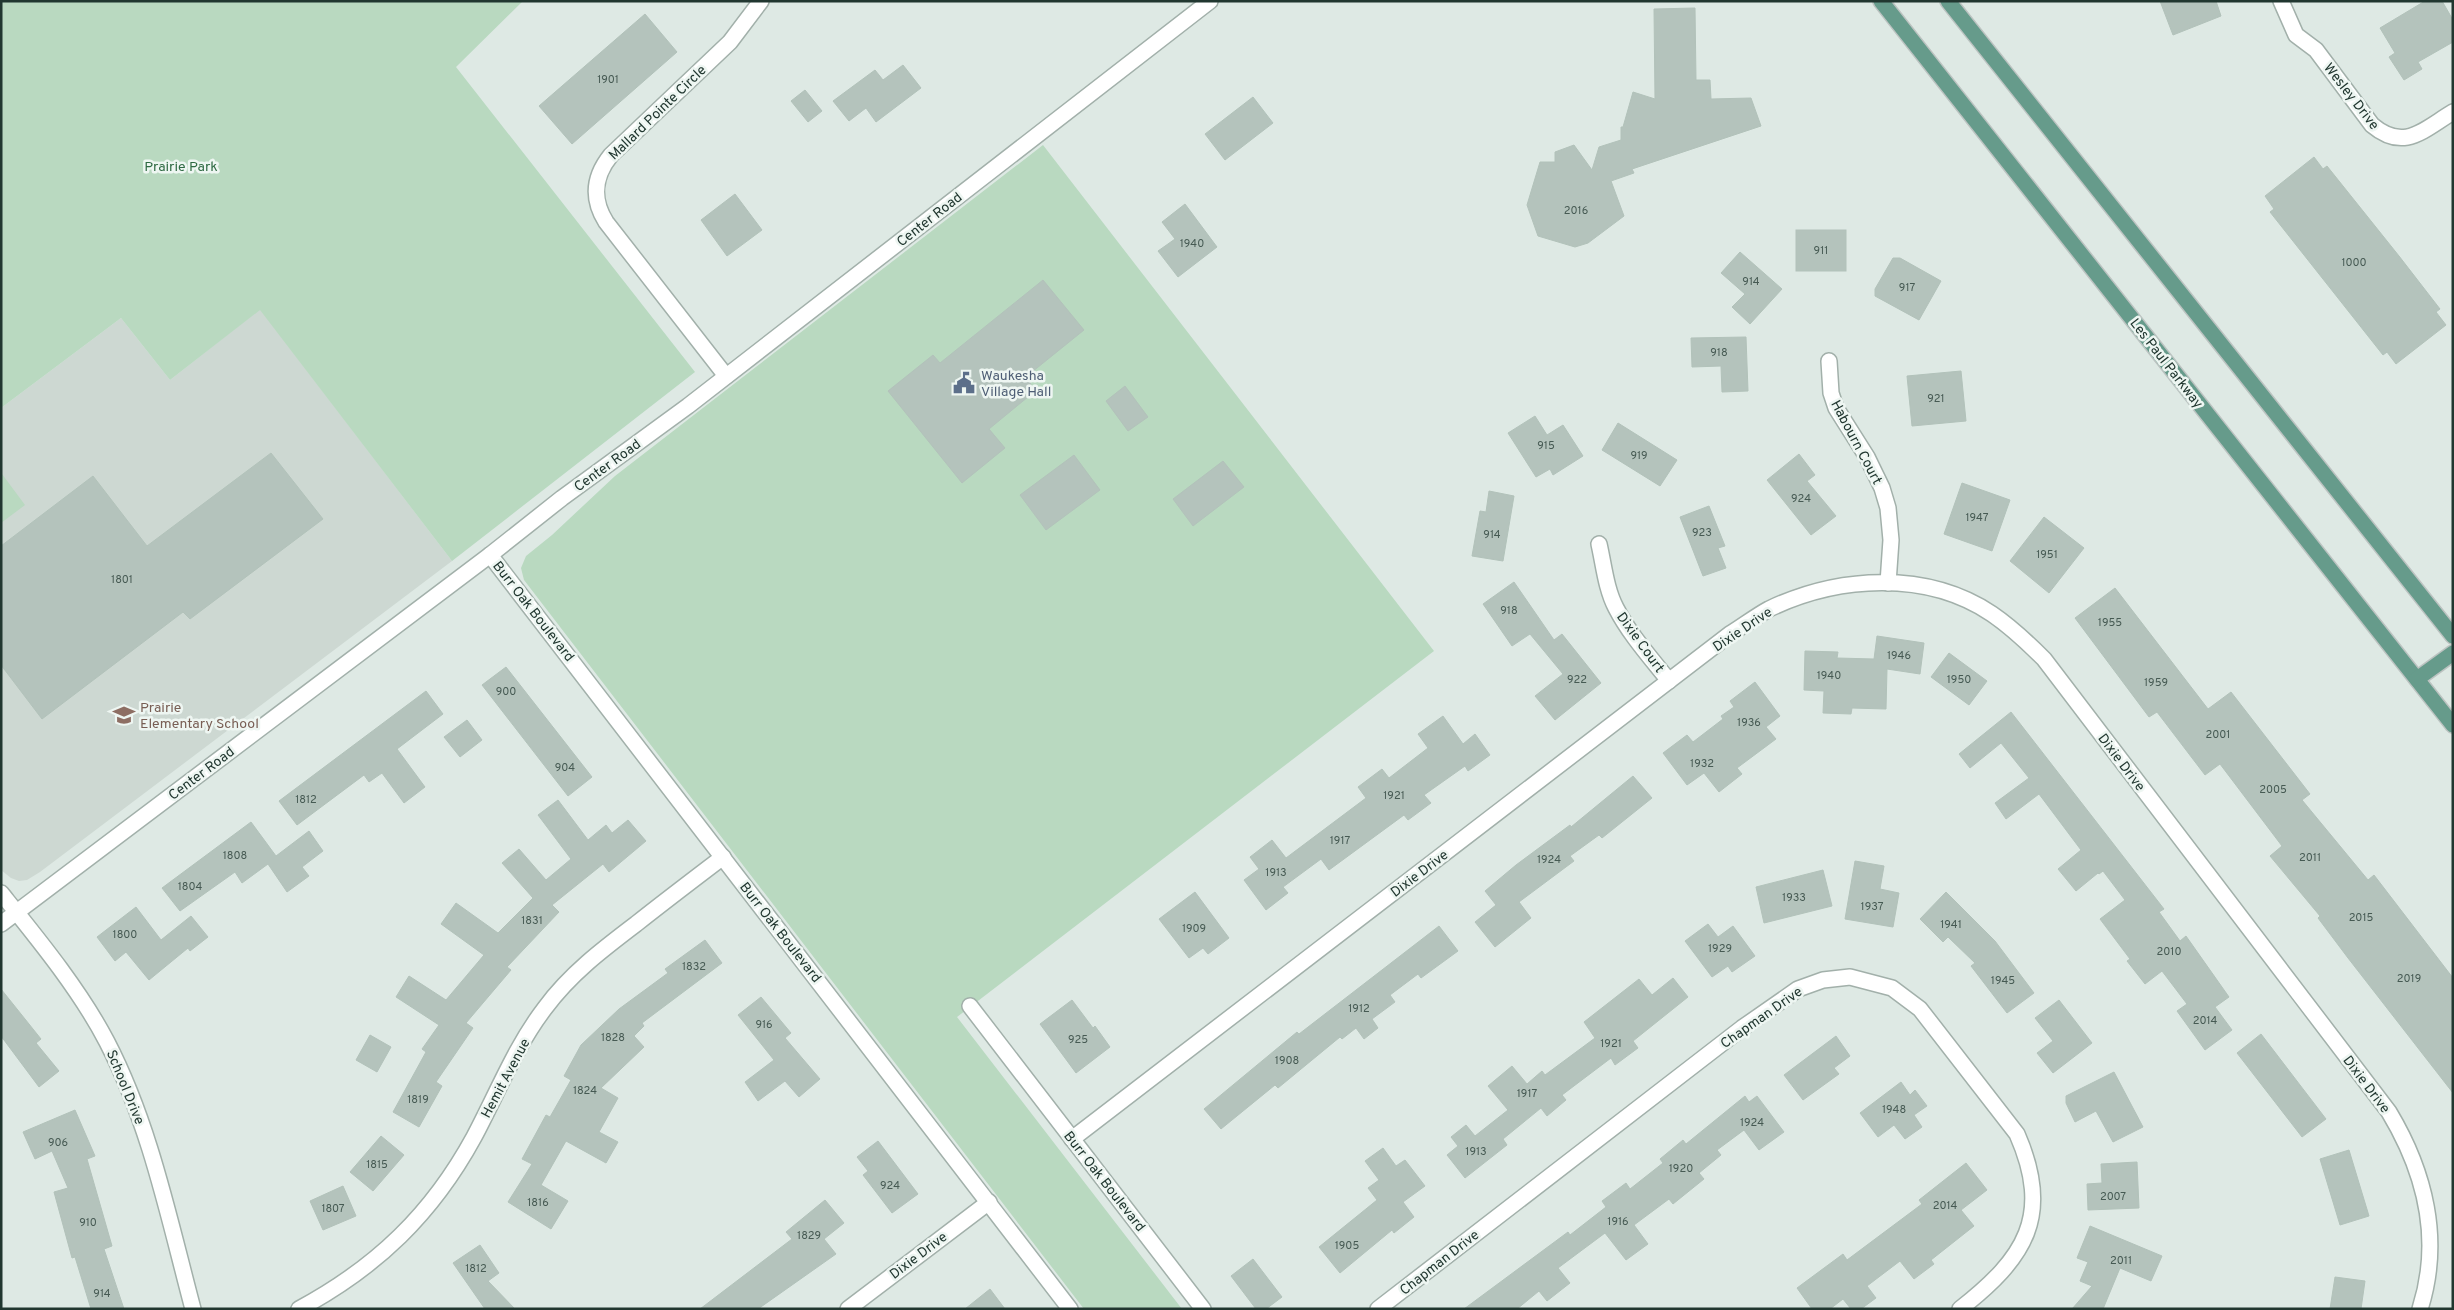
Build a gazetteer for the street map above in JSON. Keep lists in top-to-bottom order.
{
  "streets": {
    "main road": ["Les Paul Parkway"],
    "street": [
      "Wesley Drive",
      "Mallard Pointe Circle",
      "Center Road",
      "Habourn Court",
      "Burr Oak Boulevard",
      "Dixie Drive",
      "Dixie Court",
      "Chapman Drive",
      "Hemit Avenue",
      "School Drive"
    ]
  },
  "crossings": [
    ["Mallard Pointe Circle", "Center Road"],
    ["Center Road", "Burr Oak Boulevard"],
    ["Center Road", "School Drive"],
    ["Habourn Court", "Dixie Drive"],
    ["Burr Oak Boulevard", "Dixie Drive"],
    ["Burr Oak Boulevard", "Hemit Avenue"],
    ["Dixie Drive", "Dixie Court"]
  ],
  "parks": ["Prairie Park"],
  "places": {
    "public building": ["Waukesha Village Hall"],
    "school or university": ["Prairie Elementary School"]
  },
  "house_numbers": [
    "1901",
    "2016",
    "1940",
    "911",
    "1000",
    "914",
    "917",
    "918",
    "921",
    "915",
    "919",
    "924",
    "1947",
    "923",
    "914",
    "1951",
    "1801",
    "918",
    "1955",
    "1946",
    "1940",
    "922",
    "1950",
    "1959",
    "900",
    "1936",
    "2001",
    "1932",
    "904",
    "2005",
    "1921",
    "1812",
    "1917",
    "1808",
    "2011",
    "1924",
    "1913",
    "1804",
    "1933",
    "1937",
    "2015",
    "1831",
    "1941",
    "1909",
    "1800",
    "1929",
    "2010",
    "1832",
    "2019",
    "1945",
    "1912",
    "2014",
    "916",
    "1828",
    "925",
    "1921",
    "1908",
    "1824",
    "1917",
    "1819",
    "1948",
    "1924",
    "906",
    "1913",
    "1815",
    "1920",
    "924",
    "2007",
    "1816",
    "2014",
    "1807",
    "1916",
    "910",
    "1829",
    "1905",
    "2011",
    "1812",
    "914"
  ]
}
